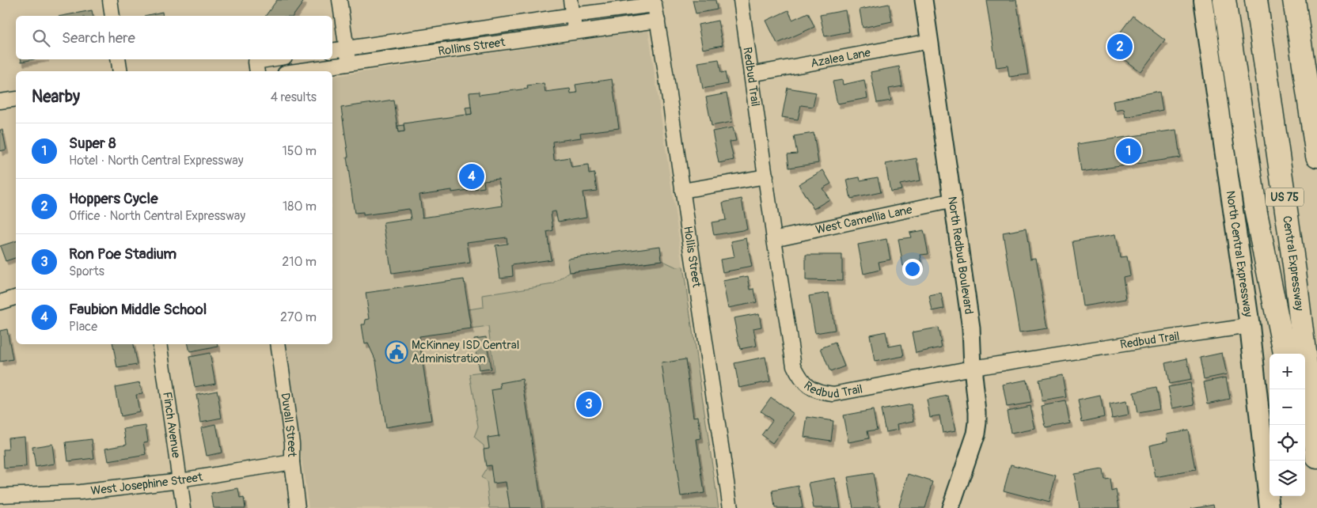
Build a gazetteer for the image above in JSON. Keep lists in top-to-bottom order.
{
  "streets": {
    "highway": ["US 75", "Central Expressway"],
    "main road": ["North Central Expressway"],
    "street": [
      "Rollins Street",
      "Azalea Lane",
      "Redbud Trail",
      "West Camellia Lane",
      "North Redbud Boulevard",
      "Hollis Street",
      "Finch Avenue",
      "Duvall Street",
      "West Josephine Street"
    ]
  },
  "crossings": [
    ["Rollins Street", "Hollis Street"],
    ["Azalea Lane", "Redbud Trail"],
    ["Azalea Lane", "North Redbud Boulevard"],
    ["Redbud Trail", "West Camellia Lane"],
    ["Redbud Trail", "North Central Expressway"],
    ["Redbud Trail", "North Redbud Boulevard"],
    ["West Camellia Lane", "North Redbud Boulevard"],
    ["Finch Avenue", "West Josephine Street"],
    ["Duvall Street", "West Josephine Street"]
  ],
  "places": {
    "public building": ["McKinney ISD Central Administration"]
  },
  "page": {
    "search": "Search here",
    "pins": [
      "2",
      "1",
      "4",
      "3"
    ],
    "heading": ["Nearby", "4 results"],
    "list": [
      {
        "mark": "1",
        "name": "Super 8",
        "note": "Hotel · North Central Expressway",
        "value": "150 m"
      },
      {
        "mark": "2",
        "name": "Hoppers Cycle",
        "note": "Office · North Central Expressway",
        "value": "180 m"
      },
      {
        "mark": "3",
        "name": "Ron Poe Stadium",
        "note": "Sports",
        "value": "210 m"
      },
      {
        "mark": "4",
        "name": "Faubion Middle School",
        "note": "Place",
        "value": "270 m"
      }
    ],
    "map_buttons": ["+", "−"]
  }
}
